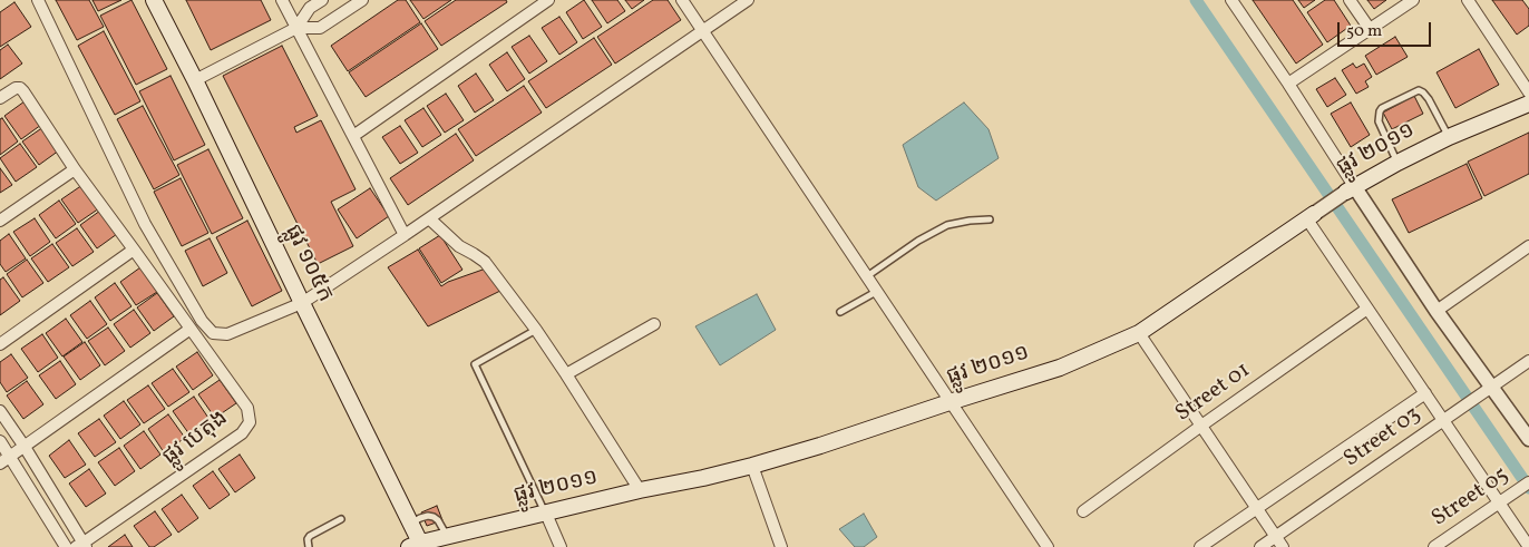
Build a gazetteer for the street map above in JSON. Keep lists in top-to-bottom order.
{
  "streets": {
    "main road": ["ផ្លូវ ២០១១", "ផ្លូវ ១០៥ក"],
    "street": [
      "Street 01",
      "Street 03",
      "ផ្លូវ បេតុង",
      "Street 05"
    ]
  },
  "crossings": [
    ["ផ្លូវ ២០១១", "ផ្លូវ ១០៥ក"]
  ],
  "scale_bar": "50 m"
}
